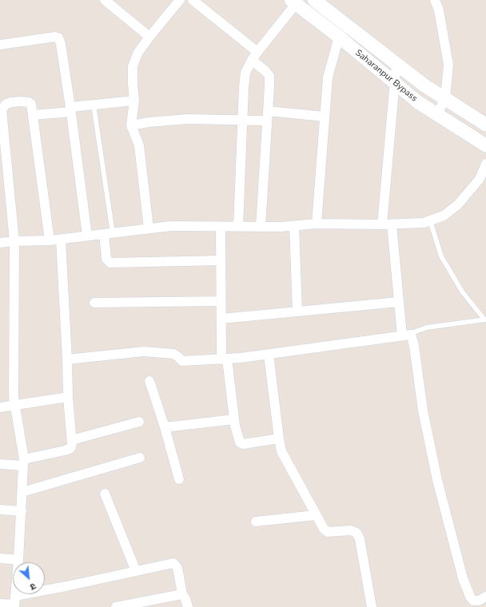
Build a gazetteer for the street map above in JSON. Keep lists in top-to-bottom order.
{
  "streets": {
    "main road": ["Saharanpur Bypass"]
  },
  "north": "bottom right"
}
